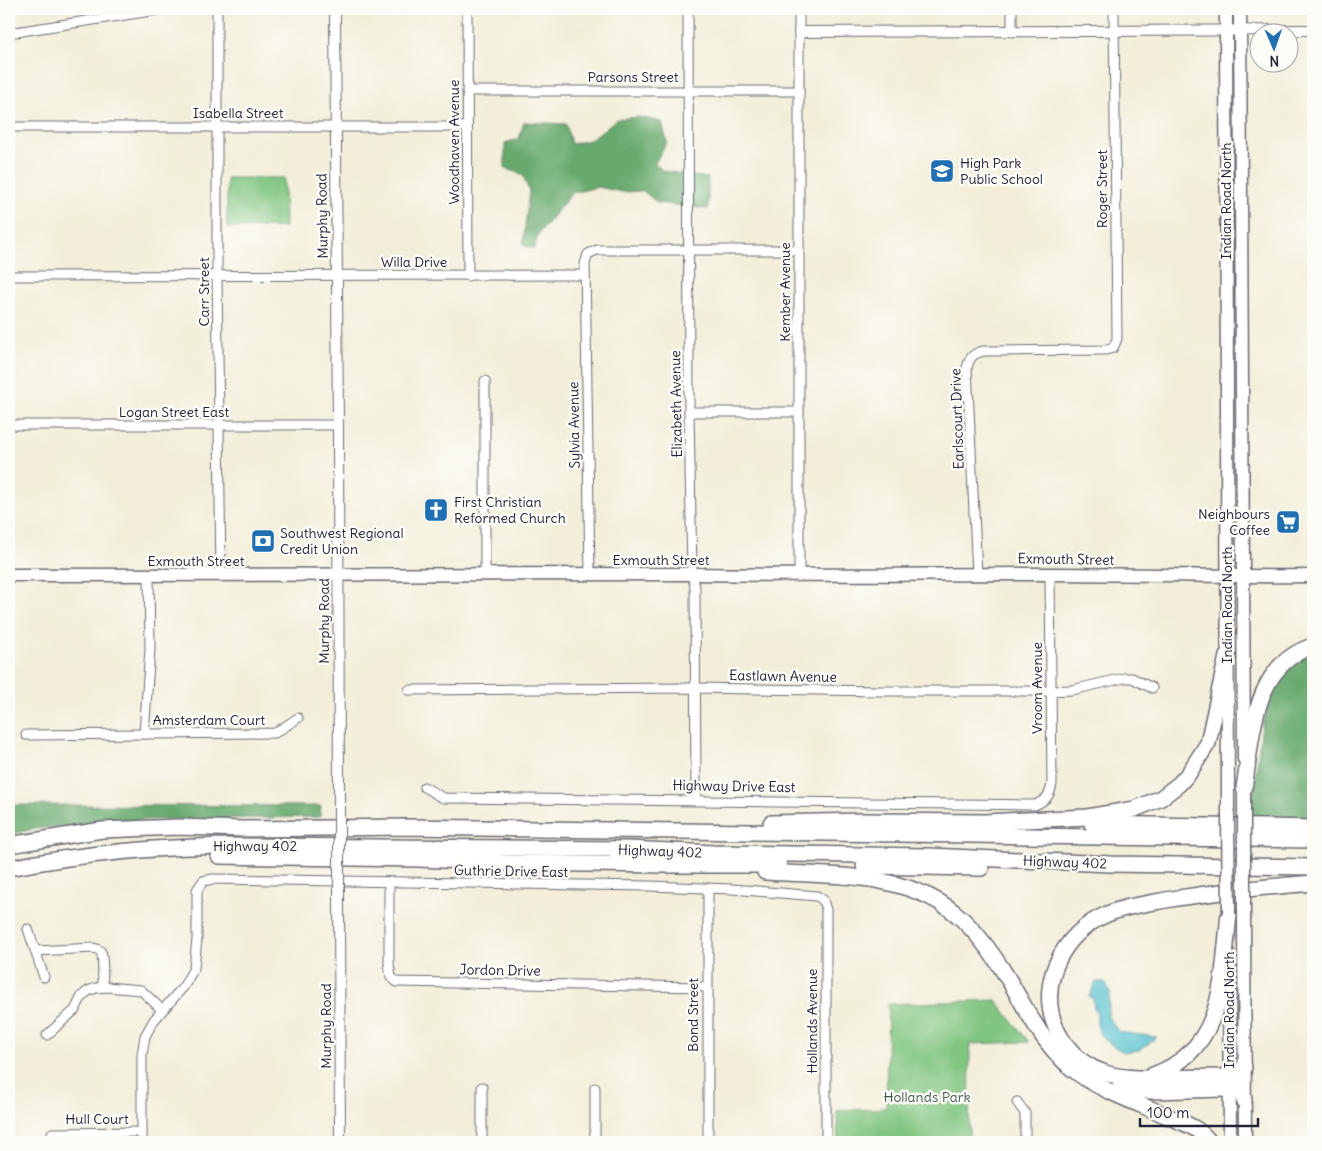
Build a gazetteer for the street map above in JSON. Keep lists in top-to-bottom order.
{
  "streets": {
    "highway": ["Highway 402"],
    "main road": ["Indian Road North", "Exmouth Street"],
    "street": [
      "Parsons Street",
      "Isabella Street",
      "Woodhaven Avenue",
      "Roger Street",
      "Murphy Road",
      "Willa Drive",
      "Carr Street",
      "Kember Avenue",
      "Elizabeth Avenue",
      "Logan Street East",
      "Earlscourt Drive",
      "Sylvia Avenue",
      "Eastlawn Avenue",
      "Vroom Avenue",
      "Amsterdam Court",
      "Highway Drive East",
      "Guthrie Drive East",
      "Jordon Drive",
      "Bond Street",
      "Hollands Avenue",
      "Hull Court"
    ]
  },
  "crossings": [
    ["Parsons Street", "Woodhaven Avenue"],
    ["Parsons Street", "Kember Avenue"],
    ["Parsons Street", "Elizabeth Avenue"],
    ["Isabella Street", "Woodhaven Avenue"],
    ["Isabella Street", "Murphy Road"],
    ["Isabella Street", "Carr Street"],
    ["Woodhaven Avenue", "Willa Drive"],
    ["Roger Street", "Earlscourt Drive"],
    ["Indian Road North", "Exmouth Street"],
    ["Murphy Road", "Willa Drive"],
    ["Murphy Road", "Logan Street East"],
    ["Murphy Road", "Exmouth Street"],
    ["Willa Drive", "Carr Street"],
    ["Willa Drive", "Sylvia Avenue"],
    ["Carr Street", "Logan Street East"],
    ["Carr Street", "Exmouth Street"],
    ["Kember Avenue", "Exmouth Street"],
    ["Elizabeth Avenue", "Exmouth Street"],
    ["Elizabeth Avenue", "Eastlawn Avenue"],
    ["Elizabeth Avenue", "Highway Drive East"],
    ["Earlscourt Drive", "Exmouth Street"],
    ["Sylvia Avenue", "Exmouth Street"],
    ["Exmouth Street", "Vroom Avenue"],
    ["Exmouth Street", "Amsterdam Court"],
    ["Eastlawn Avenue", "Vroom Avenue"],
    ["Vroom Avenue", "Highway Drive East"],
    ["Guthrie Drive East", "Jordon Drive"],
    ["Guthrie Drive East", "Bond Street"],
    ["Guthrie Drive East", "Hollands Avenue"],
    ["Jordon Drive", "Bond Street"]
  ],
  "parks": ["Hollands Park"],
  "places": {
    "school or university": ["High Park Public School"],
    "church": ["First Christian Reformed Church"],
    "supermarket": ["Neighbours Coffee"],
    "bank": ["Southwest Regional Credit Union"]
  },
  "scale_bar": "100 m",
  "north": "bottom"
}
